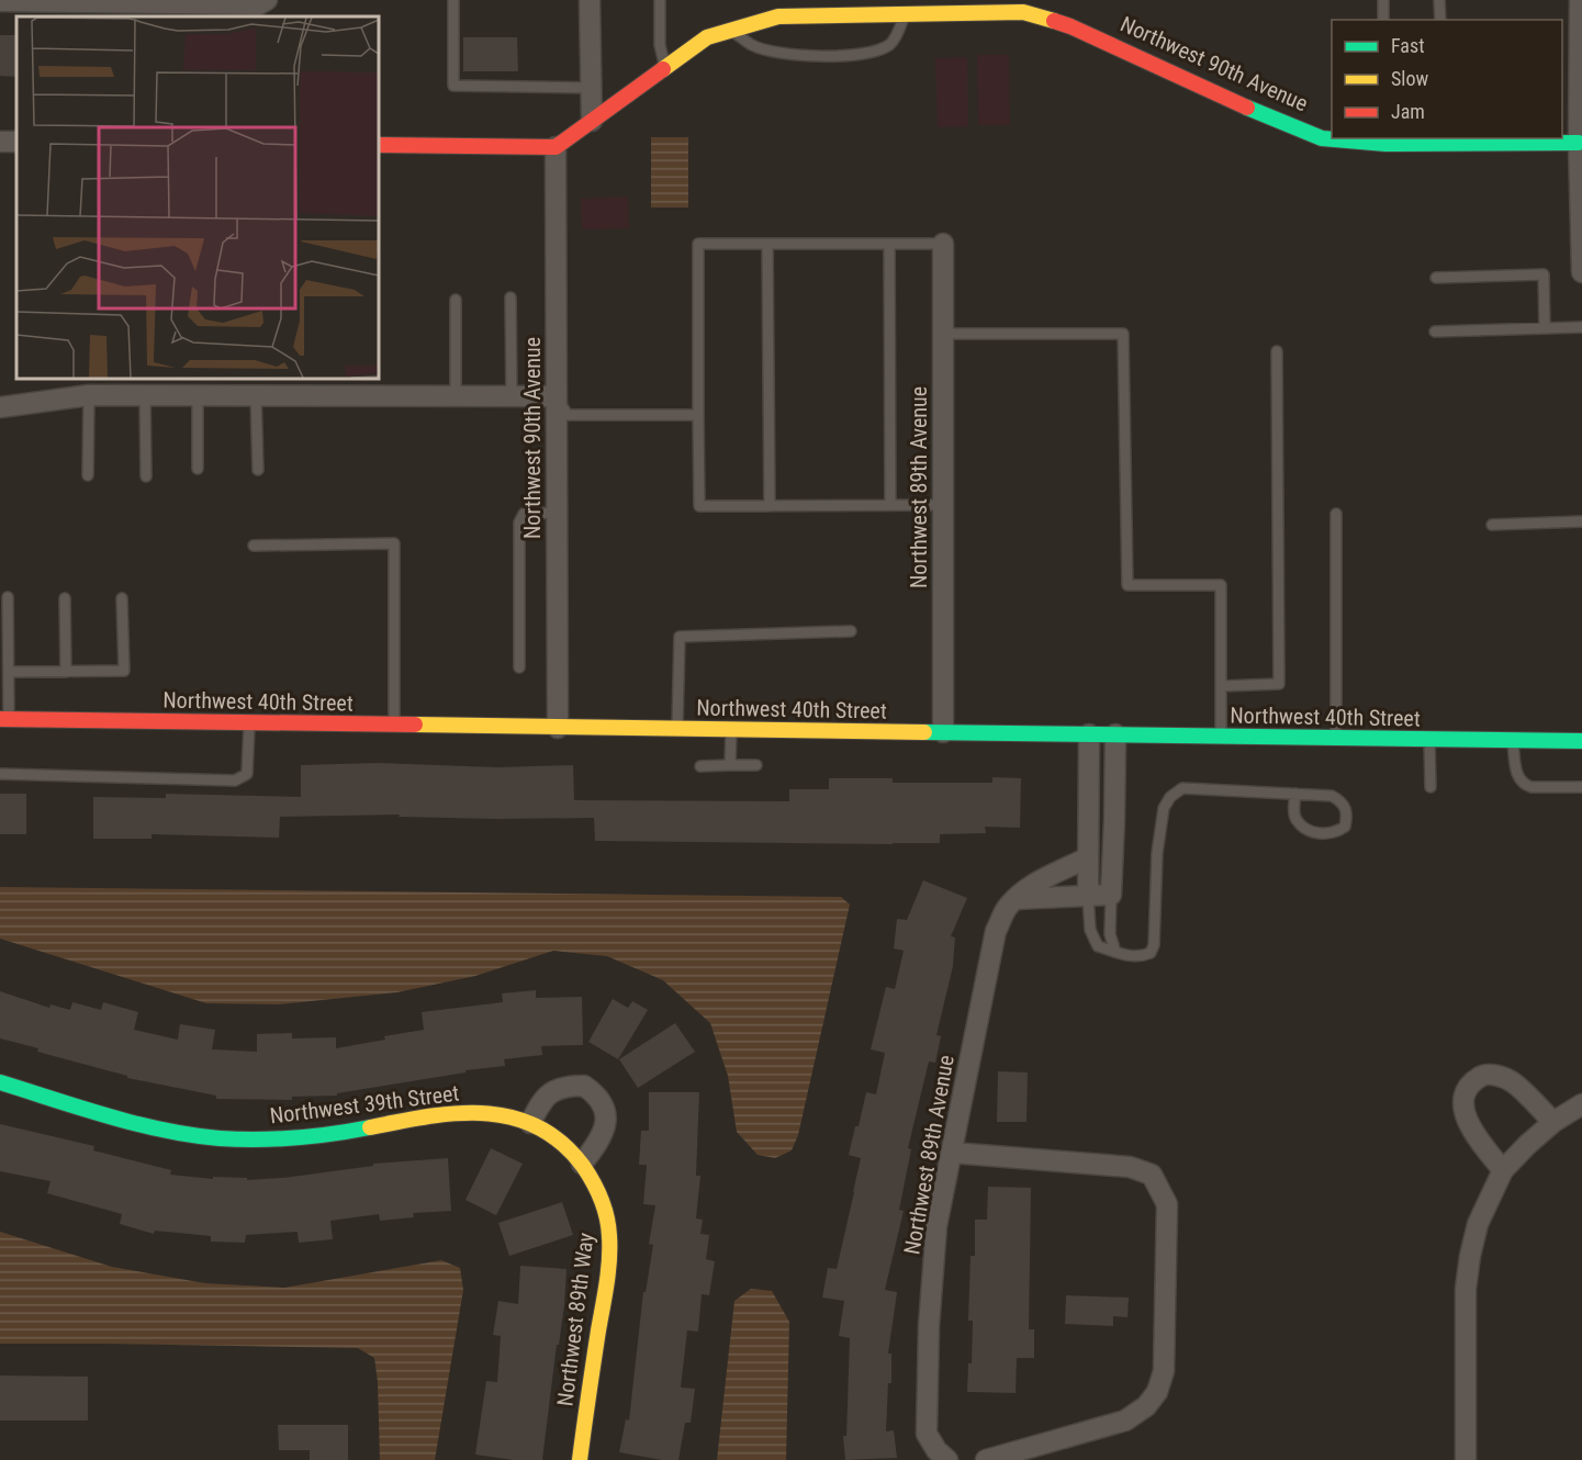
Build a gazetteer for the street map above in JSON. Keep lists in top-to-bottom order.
{
  "streets": {
    "street": [
      "Northwest 90th Avenue",
      "Northwest 89th Avenue",
      "Northwest 40th Street",
      "Northwest 39th Street",
      "Northwest 89th Way"
    ]
  },
  "crossings": [
    ["Northwest 90th Avenue", "Northwest 40th Street"],
    ["Northwest 89th Avenue", "Northwest 40th Street"],
    ["Northwest 39th Street", "Northwest 89th Way"]
  ],
  "legend": ["Fast", "Slow", "Jam"]
}
